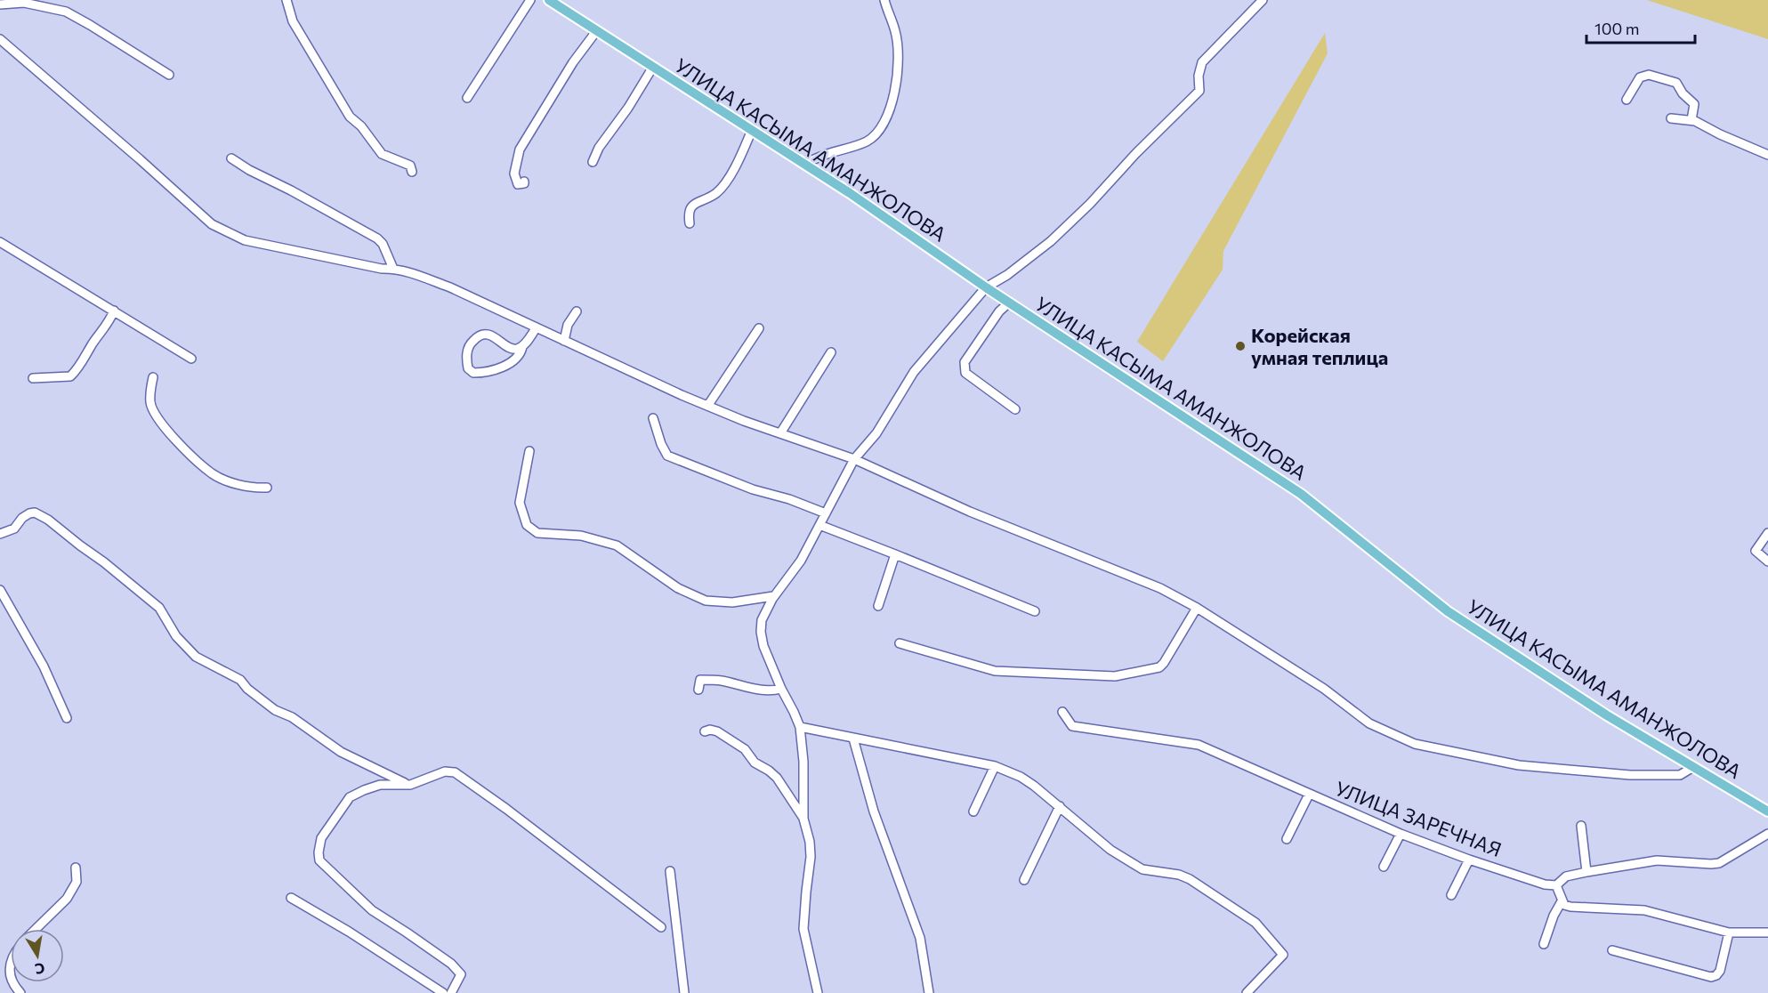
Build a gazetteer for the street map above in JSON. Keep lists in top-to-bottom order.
{
  "streets": {
    "main road": ["УЛИЦА КАСЫМА АМАНЖОЛОВА"],
    "street": ["УЛИЦА ЗАРЕЧНАЯ"]
  },
  "places": ["Корейская умная теплица"],
  "scale_bar": "100 m",
  "north": "bottom"
}
